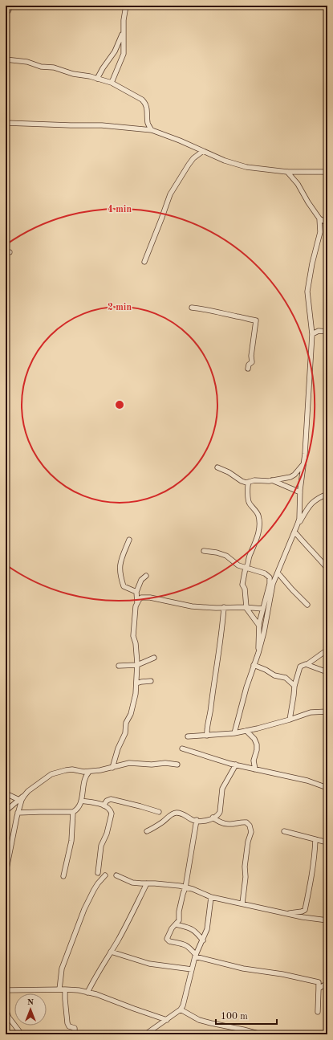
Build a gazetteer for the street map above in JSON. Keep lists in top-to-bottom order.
{
  "scale_bar": "100 m",
  "north": "top",
  "rings": ["4 min", "2 min"]
}
